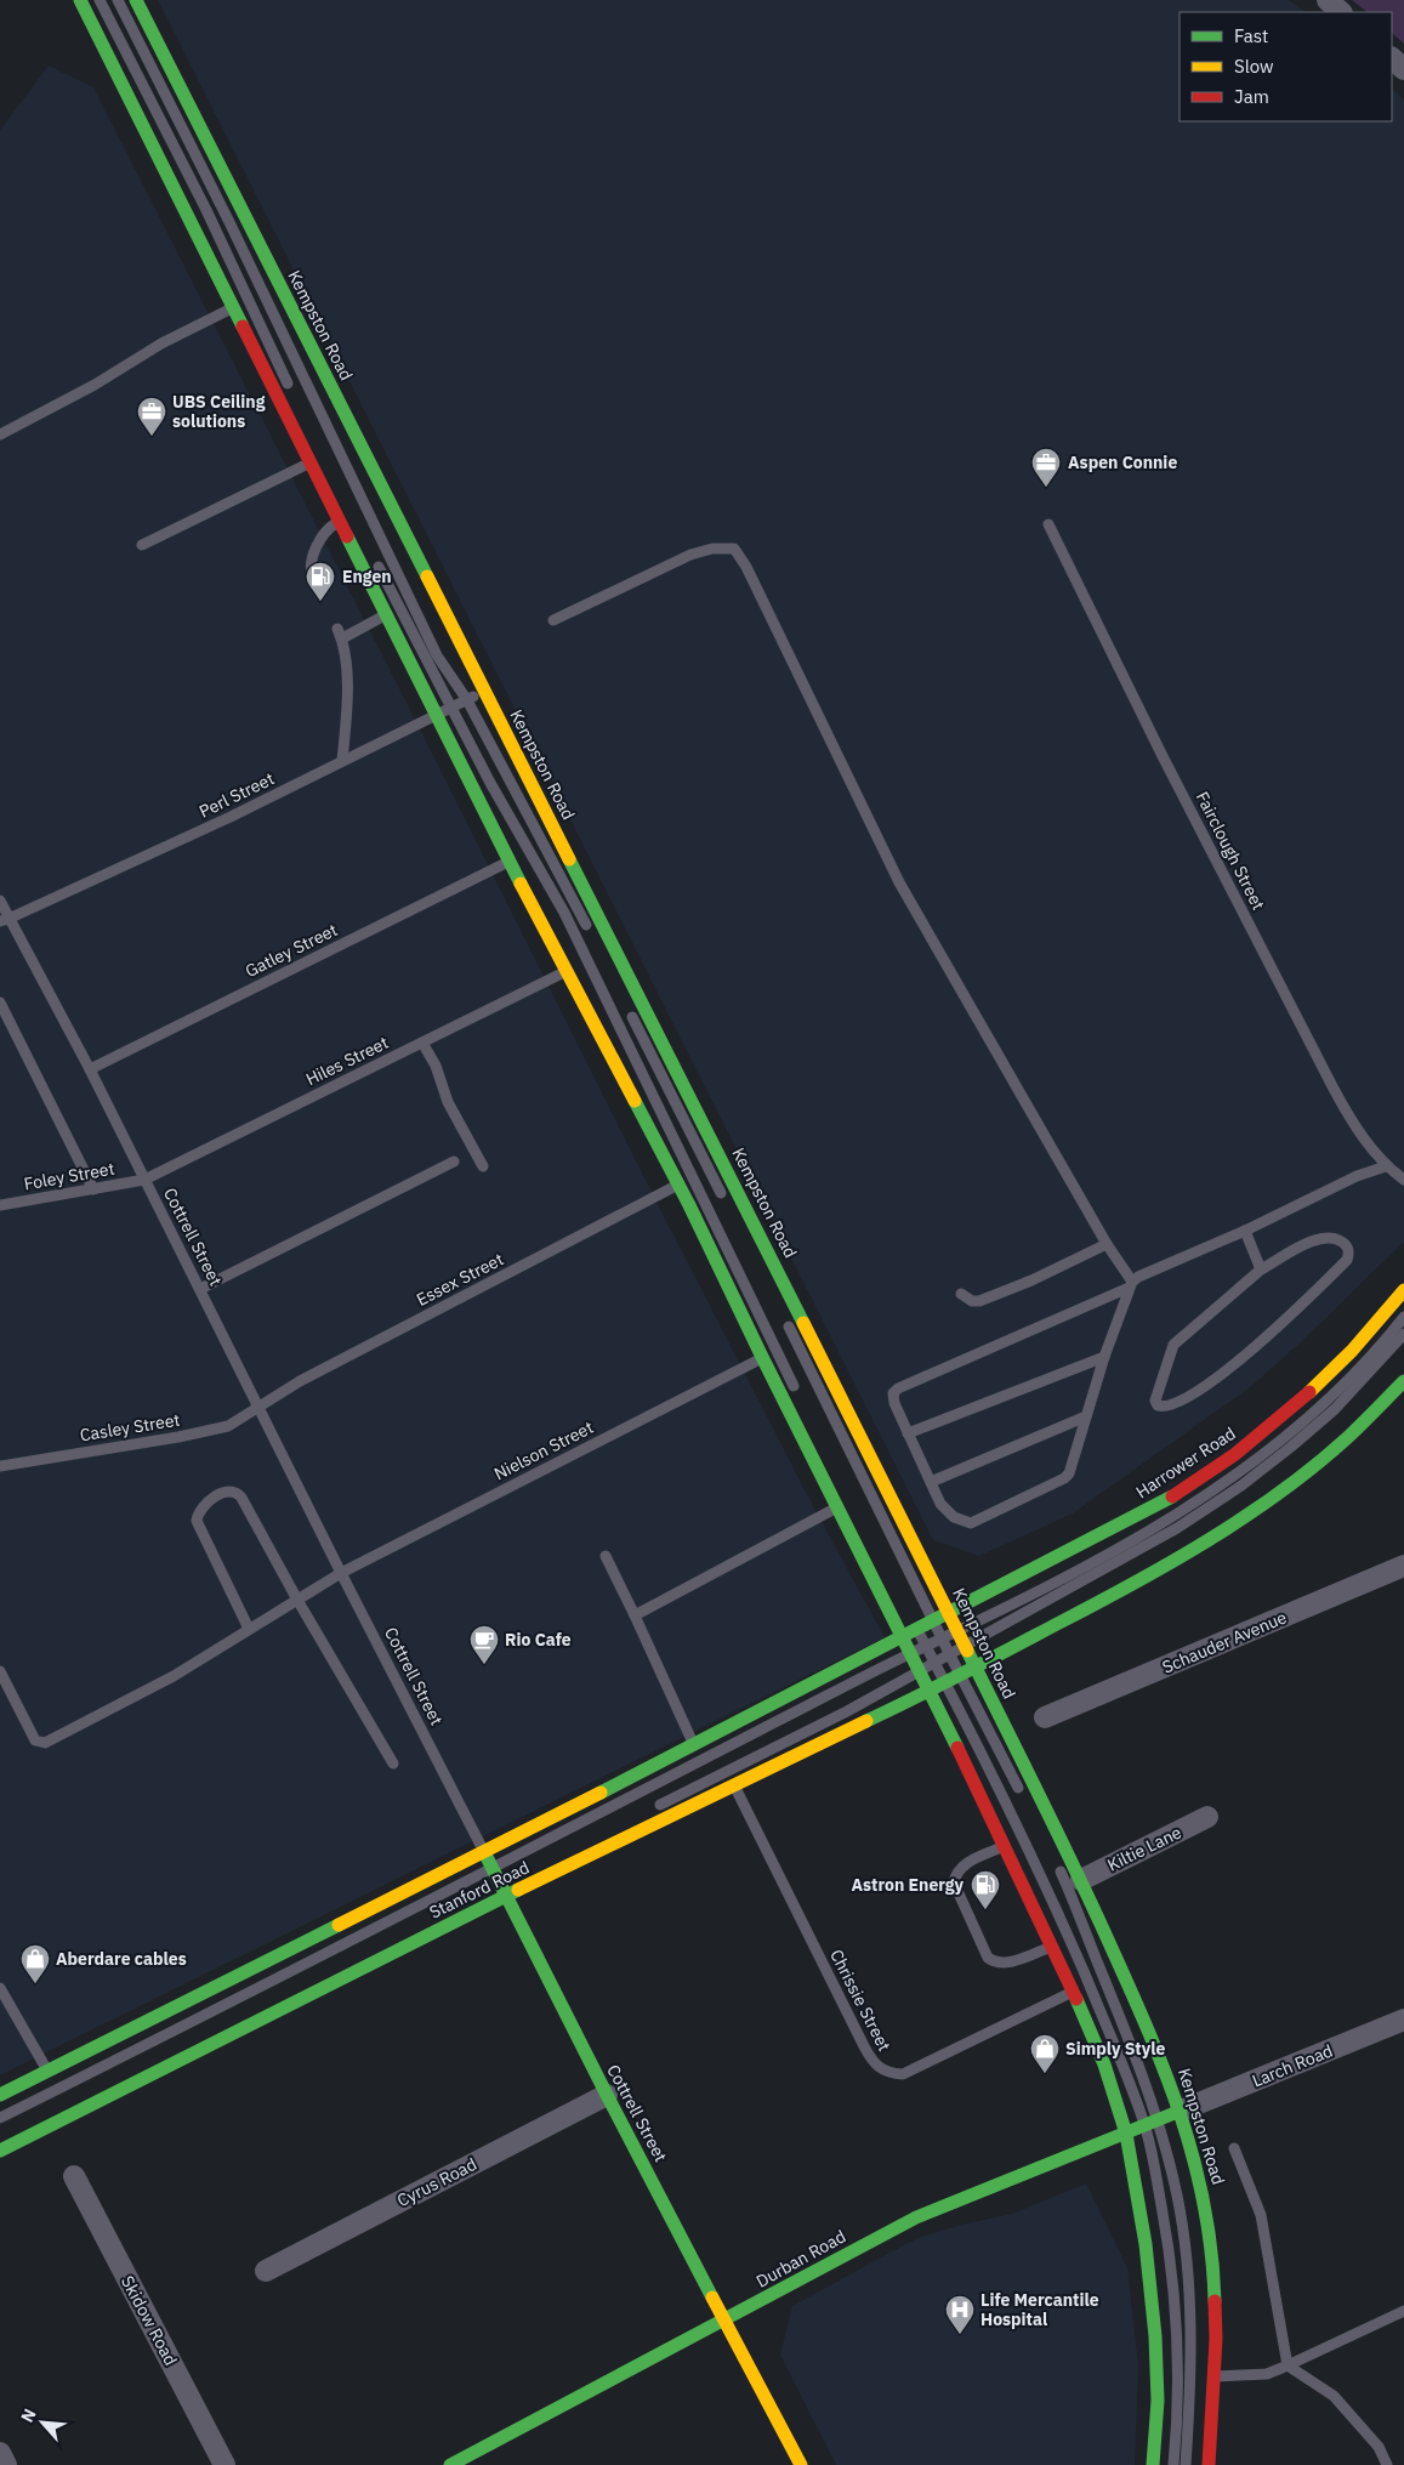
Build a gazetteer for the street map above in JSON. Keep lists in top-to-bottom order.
{
  "streets": {
    "main road": [
      "Kempston Road",
      "Cottrell Street",
      "Harrower Road",
      "Stanford Road",
      "Durban Road"
    ],
    "street": [
      "Schauder Avenue",
      "Kiltie Lane",
      "Larch Road",
      "Cyrus Road",
      "Skidow Road"
    ],
    "lane": [
      "Perl Street",
      "Fairclough Street",
      "Gatley Street",
      "Hiles Street",
      "Foley Street",
      "Essex Street",
      "Casley Street",
      "Nielson Street",
      "Chrissie Street"
    ]
  },
  "crossings": [
    ["Kempston Road", "Perl Street"],
    ["Kempston Road", "Harrower Road"],
    ["Kempston Road", "Kiltie Lane"],
    ["Kempston Road", "Stanford Road"],
    ["Kempston Road", "Larch Road"],
    ["Kempston Road", "Durban Road"],
    ["Perl Street", "Cottrell Street"],
    ["Gatley Street", "Cottrell Street"],
    ["Hiles Street", "Foley Street"],
    ["Hiles Street", "Cottrell Street"],
    ["Foley Street", "Cottrell Street"],
    ["Cottrell Street", "Essex Street"],
    ["Cottrell Street", "Casley Street"],
    ["Cottrell Street", "Nielson Street"],
    ["Cottrell Street", "Stanford Road"],
    ["Cottrell Street", "Cyrus Road"],
    ["Cottrell Street", "Durban Road"],
    ["Essex Street", "Casley Street"],
    ["Harrower Road", "Stanford Road"],
    ["Stanford Road", "Chrissie Street"],
    ["Larch Road", "Durban Road"]
  ],
  "places": {
    "office": ["UBS Ceiling solutions", "Aspen Connie"],
    "fuel station": ["Engen", "Astron Energy"],
    "cafe": ["Rio Cafe"],
    "shop": ["Aberdare cables", "Simply Style"],
    "hospital": ["Life Mercantile Hospital"]
  },
  "legend": ["Fast", "Slow", "Jam"],
  "north": "top left"
}
